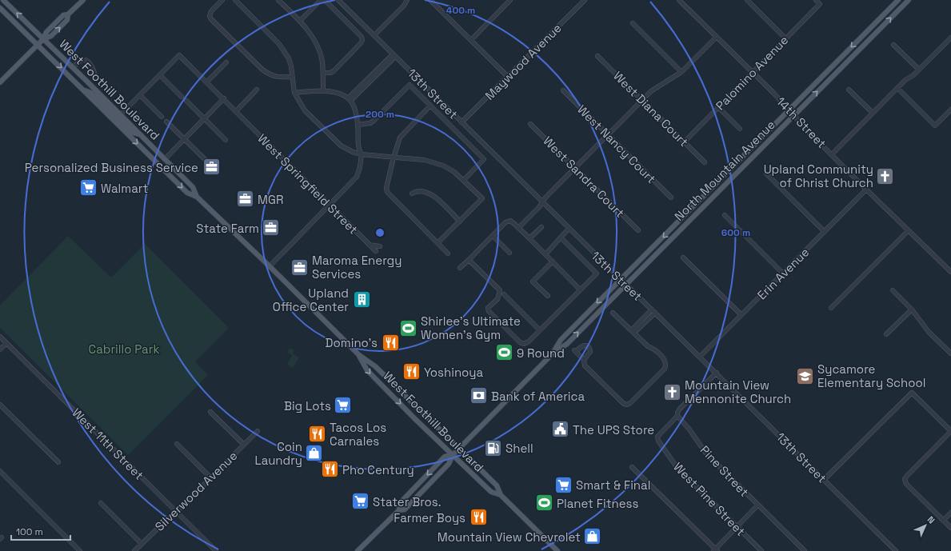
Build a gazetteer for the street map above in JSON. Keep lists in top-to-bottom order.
{
  "streets": {
    "main road": ["West Foothill Boulevard", "North Mountain Avenue"],
    "street": [
      "Maywood Avenue",
      "Palomino Avenue",
      "13th Street",
      "West Diana Court",
      "14th Street",
      "West Nancy Court",
      "West Sandra Court",
      "West Springfield Street",
      "Erin Avenue",
      "West 11th Street",
      "Pine Street",
      "Silverwood Avenue",
      "West Pine Street"
    ]
  },
  "crossings": [
    ["Maywood Avenue", "13th Street"],
    ["Palomino Avenue", "West Diana Court"],
    ["Palomino Avenue", "14th Street"],
    ["West Foothill Boulevard", "North Mountain Avenue"],
    ["13th Street", "North Mountain Avenue"],
    ["13th Street", "Erin Avenue"],
    ["14th Street", "North Mountain Avenue"],
    ["14th Street", "Erin Avenue"],
    ["West 11th Street", "Silverwood Avenue"],
    ["Pine Street", "West Pine Street"]
  ],
  "parks": ["Cabrillo Park"],
  "places": {
    "office": [
      "Personalized Business Service",
      "MGR",
      "State Farm",
      "Maroma Energy Services"
    ],
    "church": ["Upland Community of Christ Church", "Mountain View Mennonite Church"],
    "supermarket": [
      "Walmart",
      "Big Lots",
      "Smart & Final",
      "Stater Bros."
    ],
    "building": ["Upland Office Center"],
    "sports": ["Shirlee's Ultimate Women's Gym", "9 Round", "Planet Fitness"],
    "restaurant": [
      "Domino's",
      "Yoshinoya",
      "Tacos Los Carnales",
      "Pho Century",
      "Farmer Boys"
    ],
    "school or university": ["Sycamore Elementary School"],
    "bank": ["Bank of America"],
    "public building": ["The UPS Store"],
    "fuel station": ["Shell"],
    "shop": ["Coin Laundry", "Mountain View Chevrolet"]
  },
  "scale_bar": "100 m",
  "north": "top right",
  "rings": ["400 m", "200 m", "600 m"]
}
